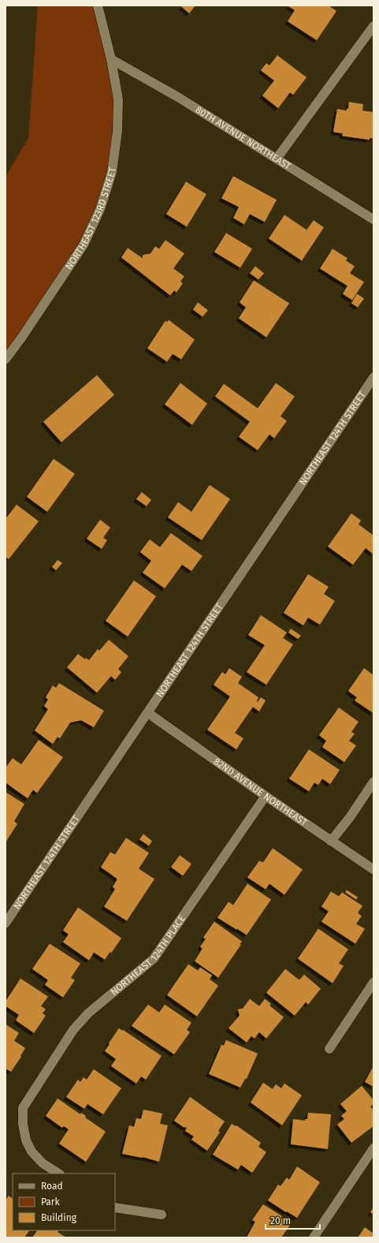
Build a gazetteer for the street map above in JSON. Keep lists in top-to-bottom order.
{
  "streets": {
    "street": [
      "80TH AVENUE NORTHEAST",
      "NORTHEAST 123RD STREET",
      "NORTHEAST 124TH STREET",
      "82ND AVENUE NORTHEAST",
      "NORTHEAST 124TH PLACE"
    ]
  },
  "crossings": [
    ["80TH AVENUE NORTHEAST", "NORTHEAST 123RD STREET"],
    ["NORTHEAST 124TH STREET", "82ND AVENUE NORTHEAST"],
    ["82ND AVENUE NORTHEAST", "NORTHEAST 124TH PLACE"]
  ],
  "legend": ["Road", "Park", "Building"],
  "scale_bar": "20 m"
}
